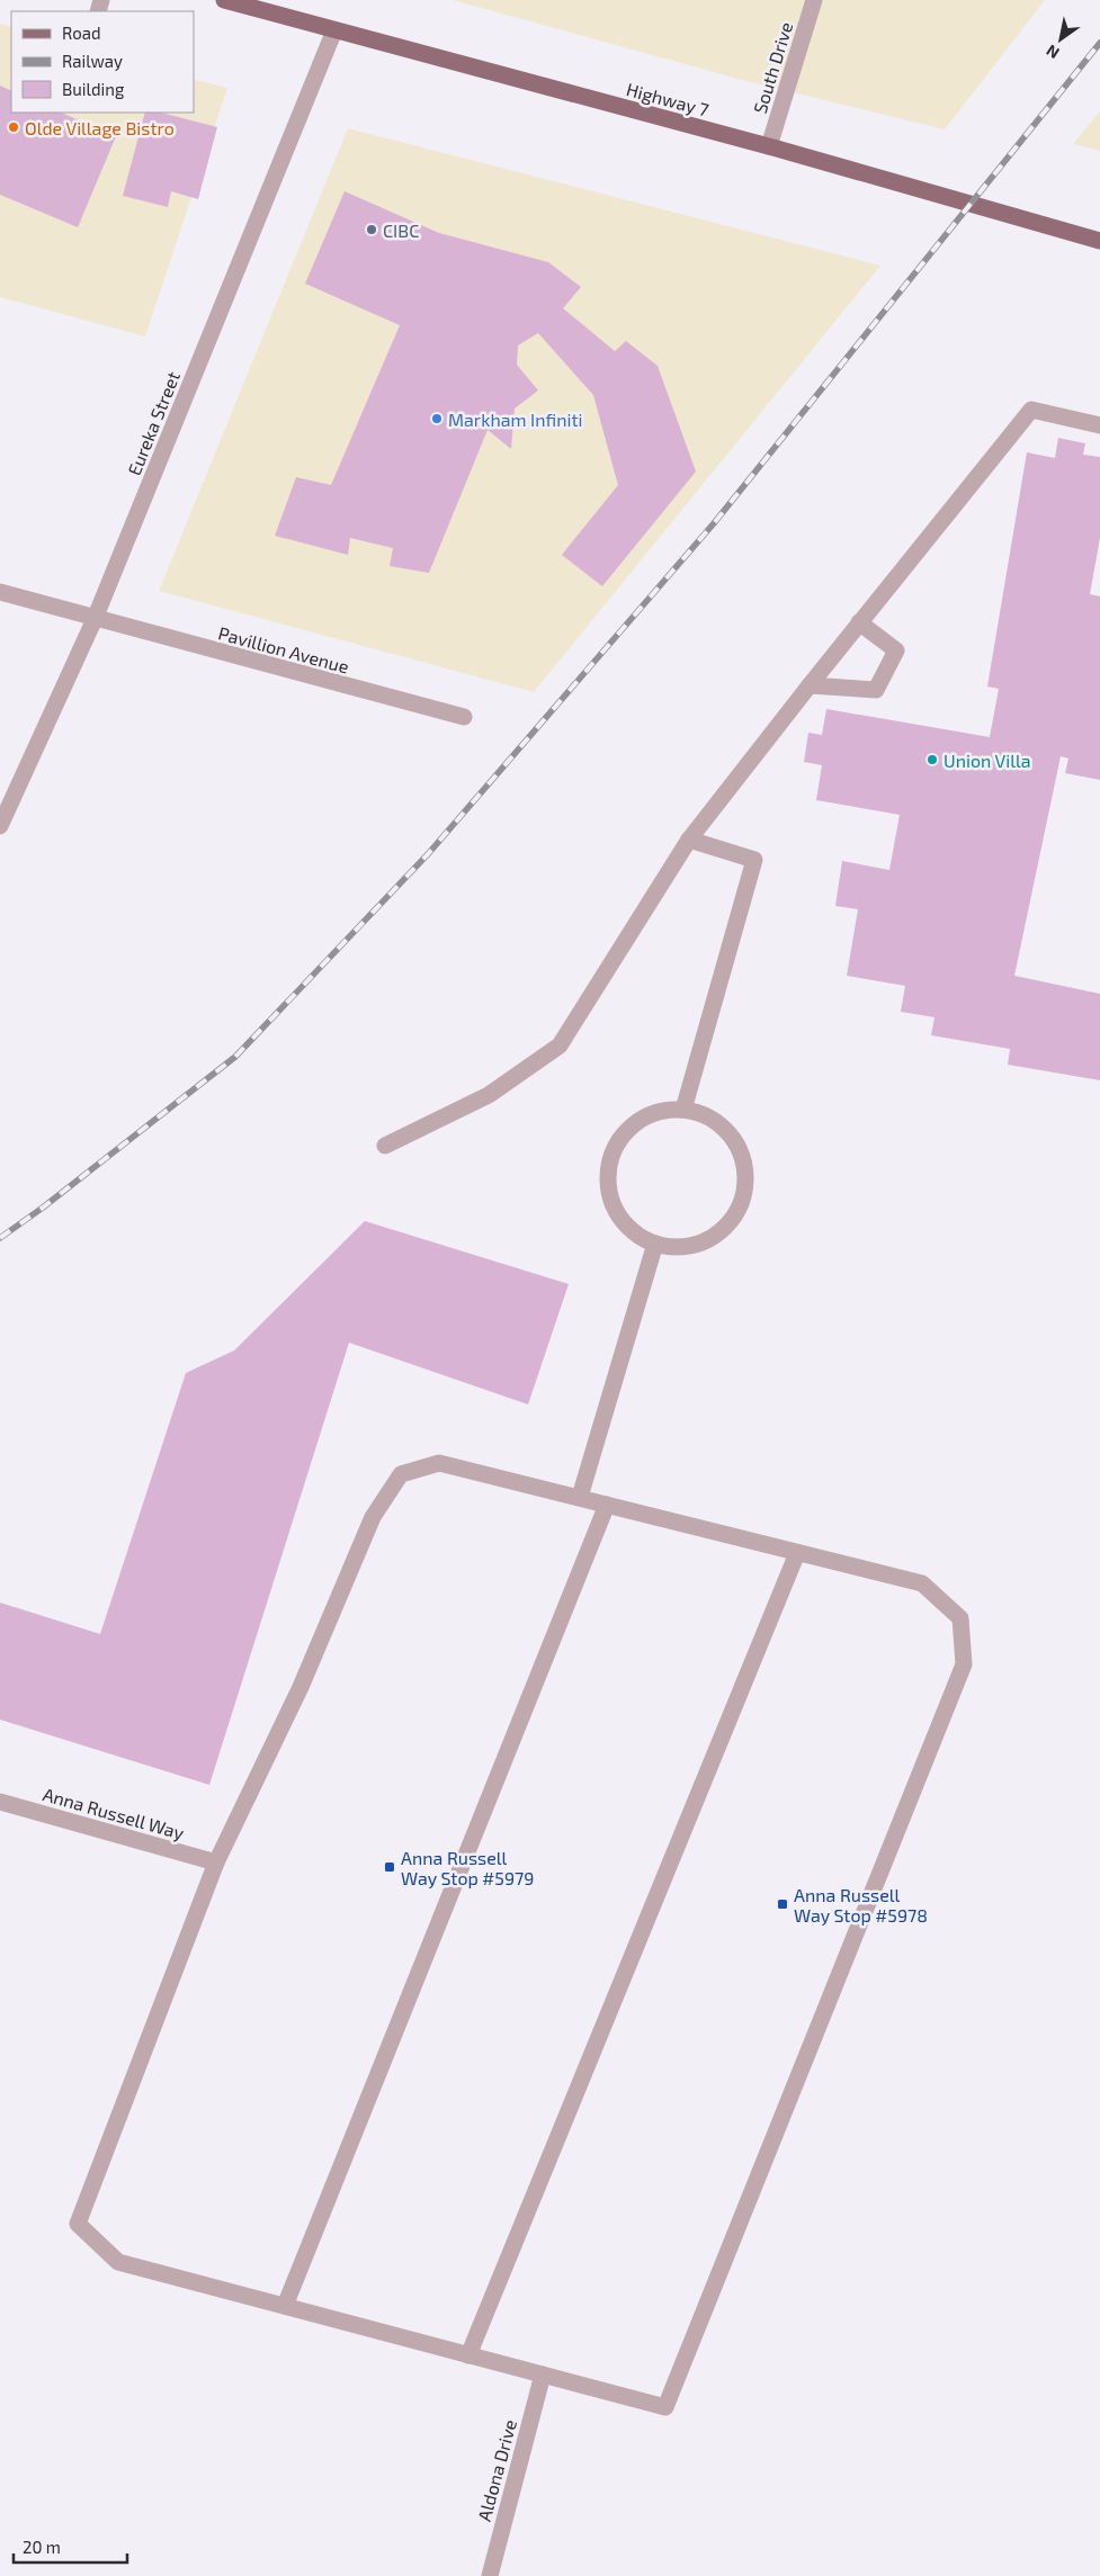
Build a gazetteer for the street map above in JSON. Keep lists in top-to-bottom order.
{
  "streets": {
    "main road": ["Highway 7"],
    "street": [
      "South Drive",
      "Eureka Street",
      "Pavillion Avenue",
      "Anna Russell Way",
      "Aldona Drive"
    ]
  },
  "crossings": [
    ["South Drive", "Highway 7"],
    ["Highway 7", "Eureka Street"],
    ["Eureka Street", "Pavillion Avenue"]
  ],
  "places": {
    "other": [
      "Olde Village Bistro",
      "CIBC",
      "Markham Infiniti",
      "Union Villa"
    ],
    "transit": ["Anna Russell Way Stop #5979", "Anna Russell Way Stop #5978"]
  },
  "legend": ["Road", "Railway", "Building"],
  "scale_bar": "20 m",
  "north": "bottom left"
}
